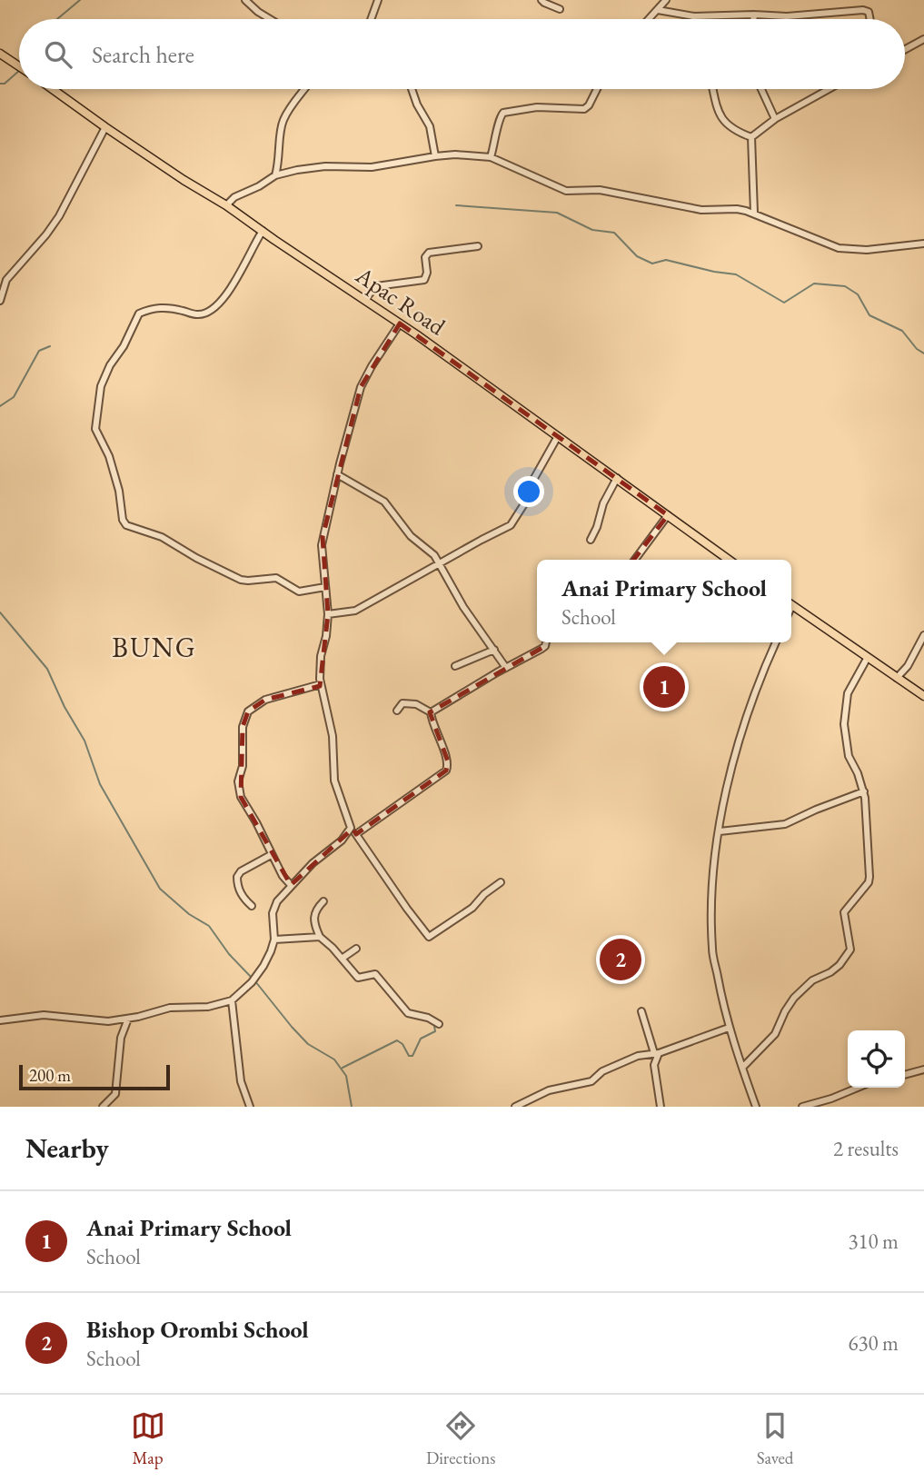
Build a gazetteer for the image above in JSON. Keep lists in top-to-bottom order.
{
  "streets": {
    "main road": ["Apac Road"]
  },
  "districts": ["BUNG"],
  "scale_bar": "200 m",
  "page": {
    "search": "Search here",
    "popup": ["Anai Primary School", "School"],
    "pins": ["1", "2"],
    "scale": "200 m",
    "heading": ["Nearby", "2 results"],
    "list": [
      {
        "mark": "1",
        "name": "Anai Primary School",
        "note": "School",
        "value": "310 m"
      },
      {
        "mark": "2",
        "name": "Bishop Orombi School",
        "note": "School",
        "value": "630 m"
      }
    ],
    "nav": ["Map", "Directions", "Saved"]
  }
}
